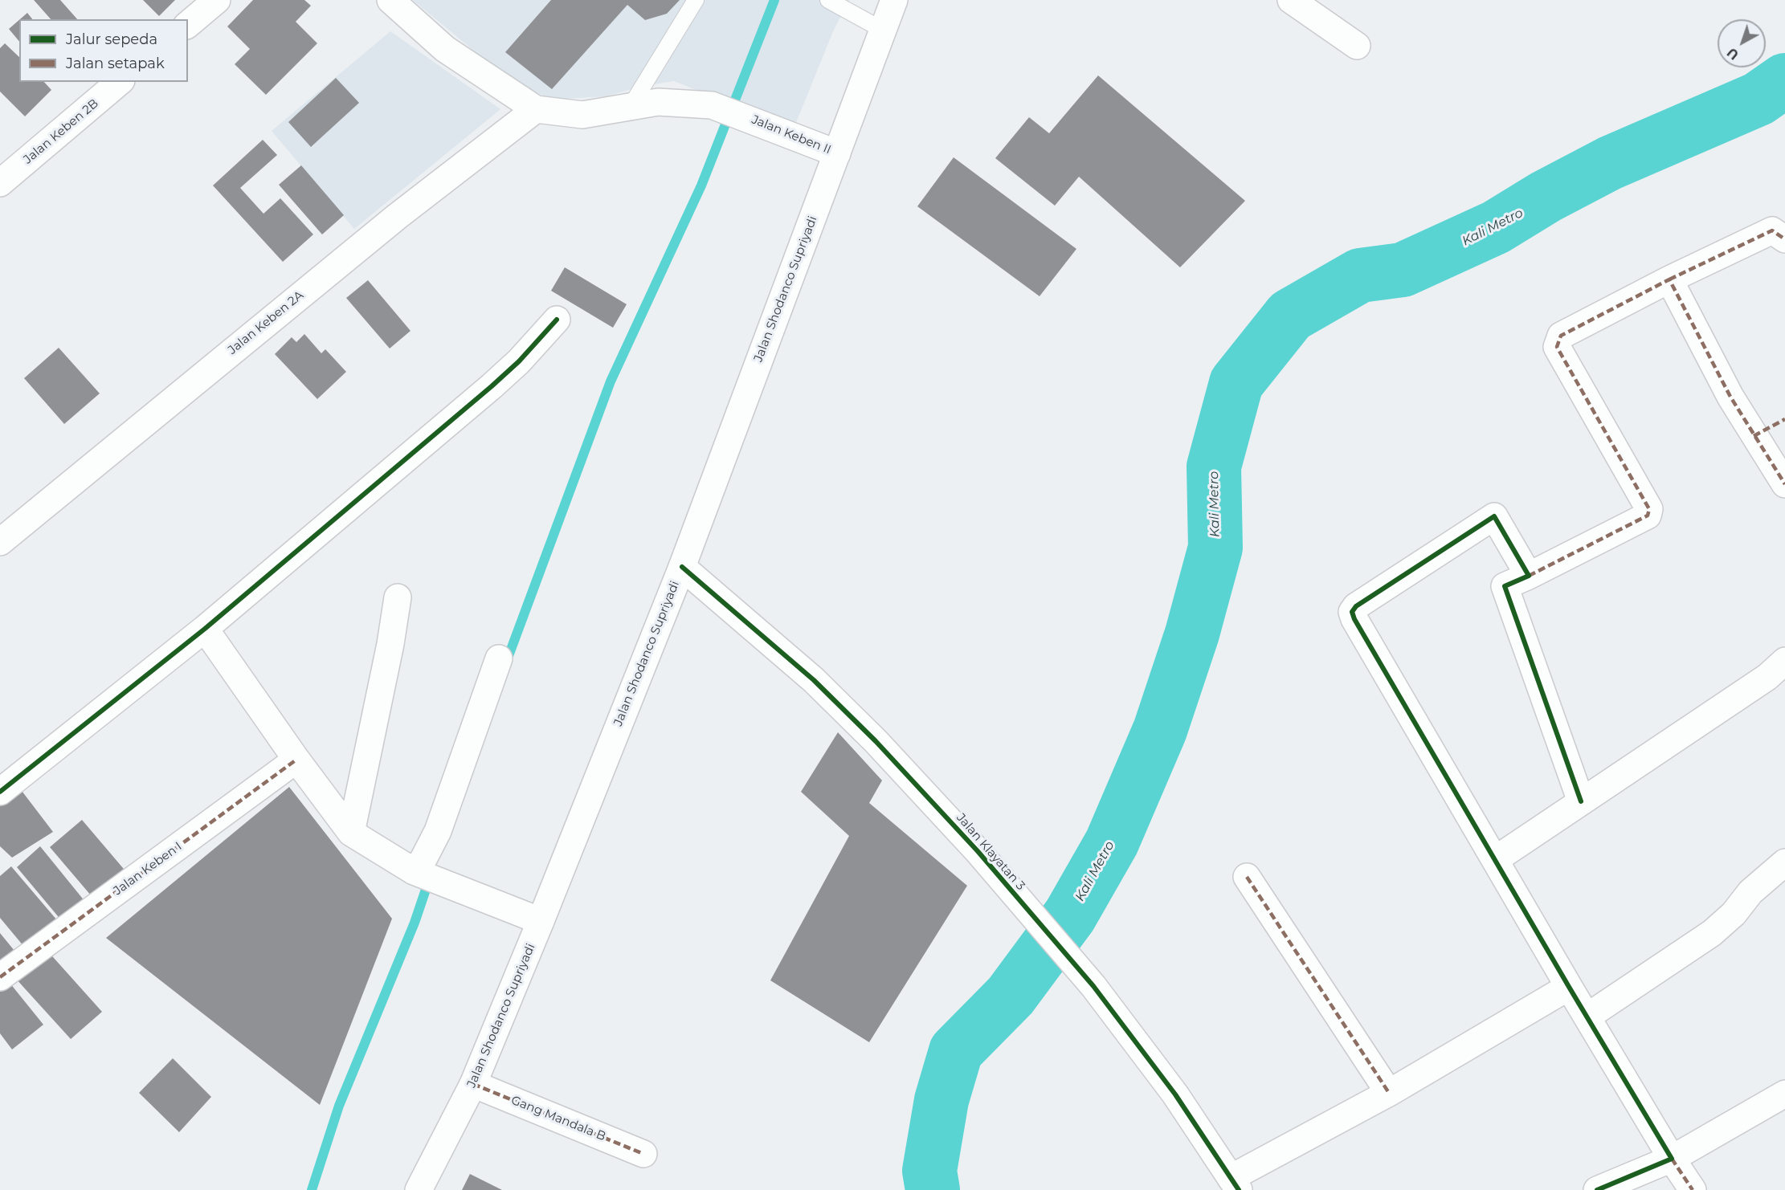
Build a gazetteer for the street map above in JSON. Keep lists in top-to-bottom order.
{
  "streets": {
    "street": [
      "Jalan Keben 2B",
      "Jalan Keben II",
      "Jalan Shodanco Supriyadi",
      "Jalan Keben 2A",
      "Jalan Klayatan 3",
      "Jalan Keben I",
      "Gang Mandala B"
    ]
  },
  "crossings": [
    ["Jalan Keben II", "Jalan Shodanco Supriyadi"],
    ["Jalan Keben II", "Jalan Keben 2A"],
    ["Jalan Shodanco Supriyadi", "Jalan Klayatan 3"],
    ["Jalan Shodanco Supriyadi", "Gang Mandala B"]
  ],
  "water": ["Kali Metro"],
  "legend": ["Jalur sepeda", "Jalan setapak"],
  "north": "bottom left"
}
